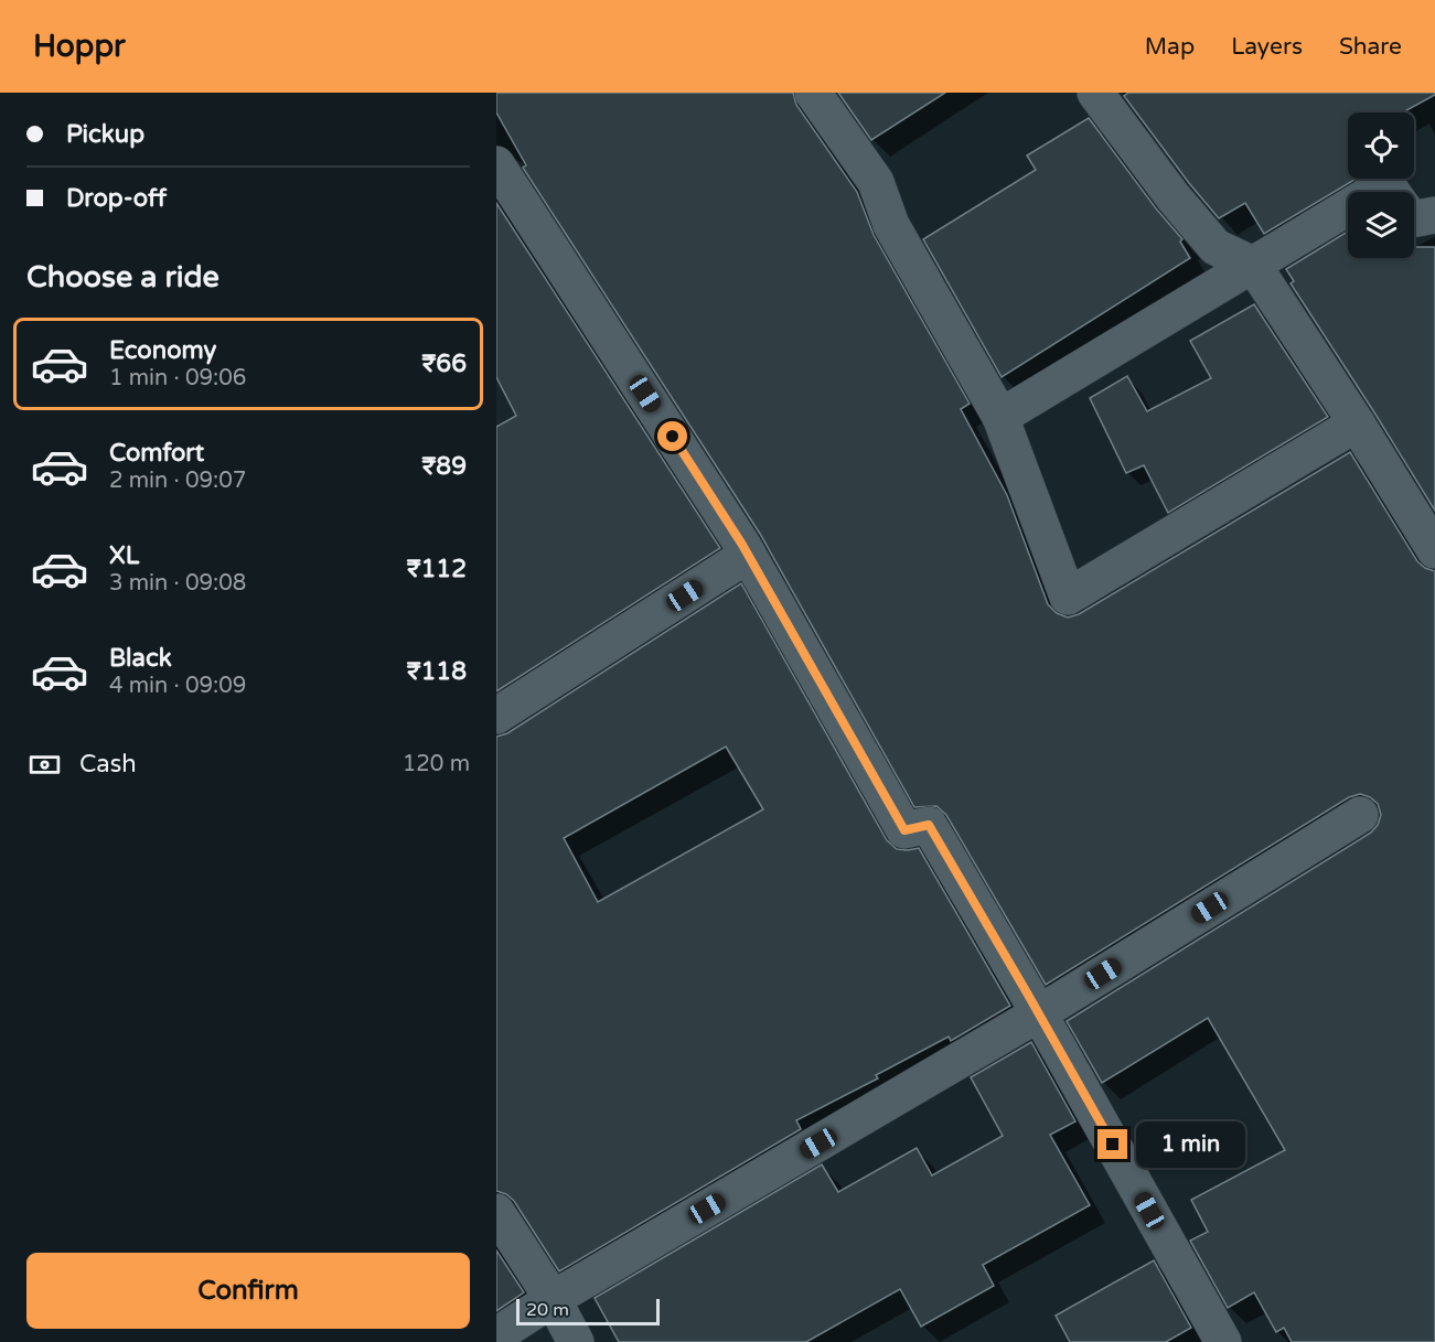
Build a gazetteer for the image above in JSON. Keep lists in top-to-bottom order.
{
  "scale_bar": "20 m",
  "page": {
    "header": "Hoppr",
    "nav": ["Map", "Layers", "Share"],
    "banner": ["Pickup", "Drop-off"],
    "heading": "Choose a ride",
    "list": [
      {
        "name": "Economy",
        "note": "1 min · 09:06",
        "value": "₹66"
      },
      {
        "name": "Comfort",
        "note": "2 min · 09:07",
        "value": "₹89"
      },
      {
        "name": "XL",
        "note": "3 min · 09:08",
        "value": "₹112"
      },
      {
        "name": "Black",
        "note": "4 min · 09:09",
        "value": "₹118"
      }
    ],
    "pay": ["Cash", "120 m"],
    "bubble": "1 min",
    "buttons": "Confirm",
    "scale": "20 m"
  }
}
